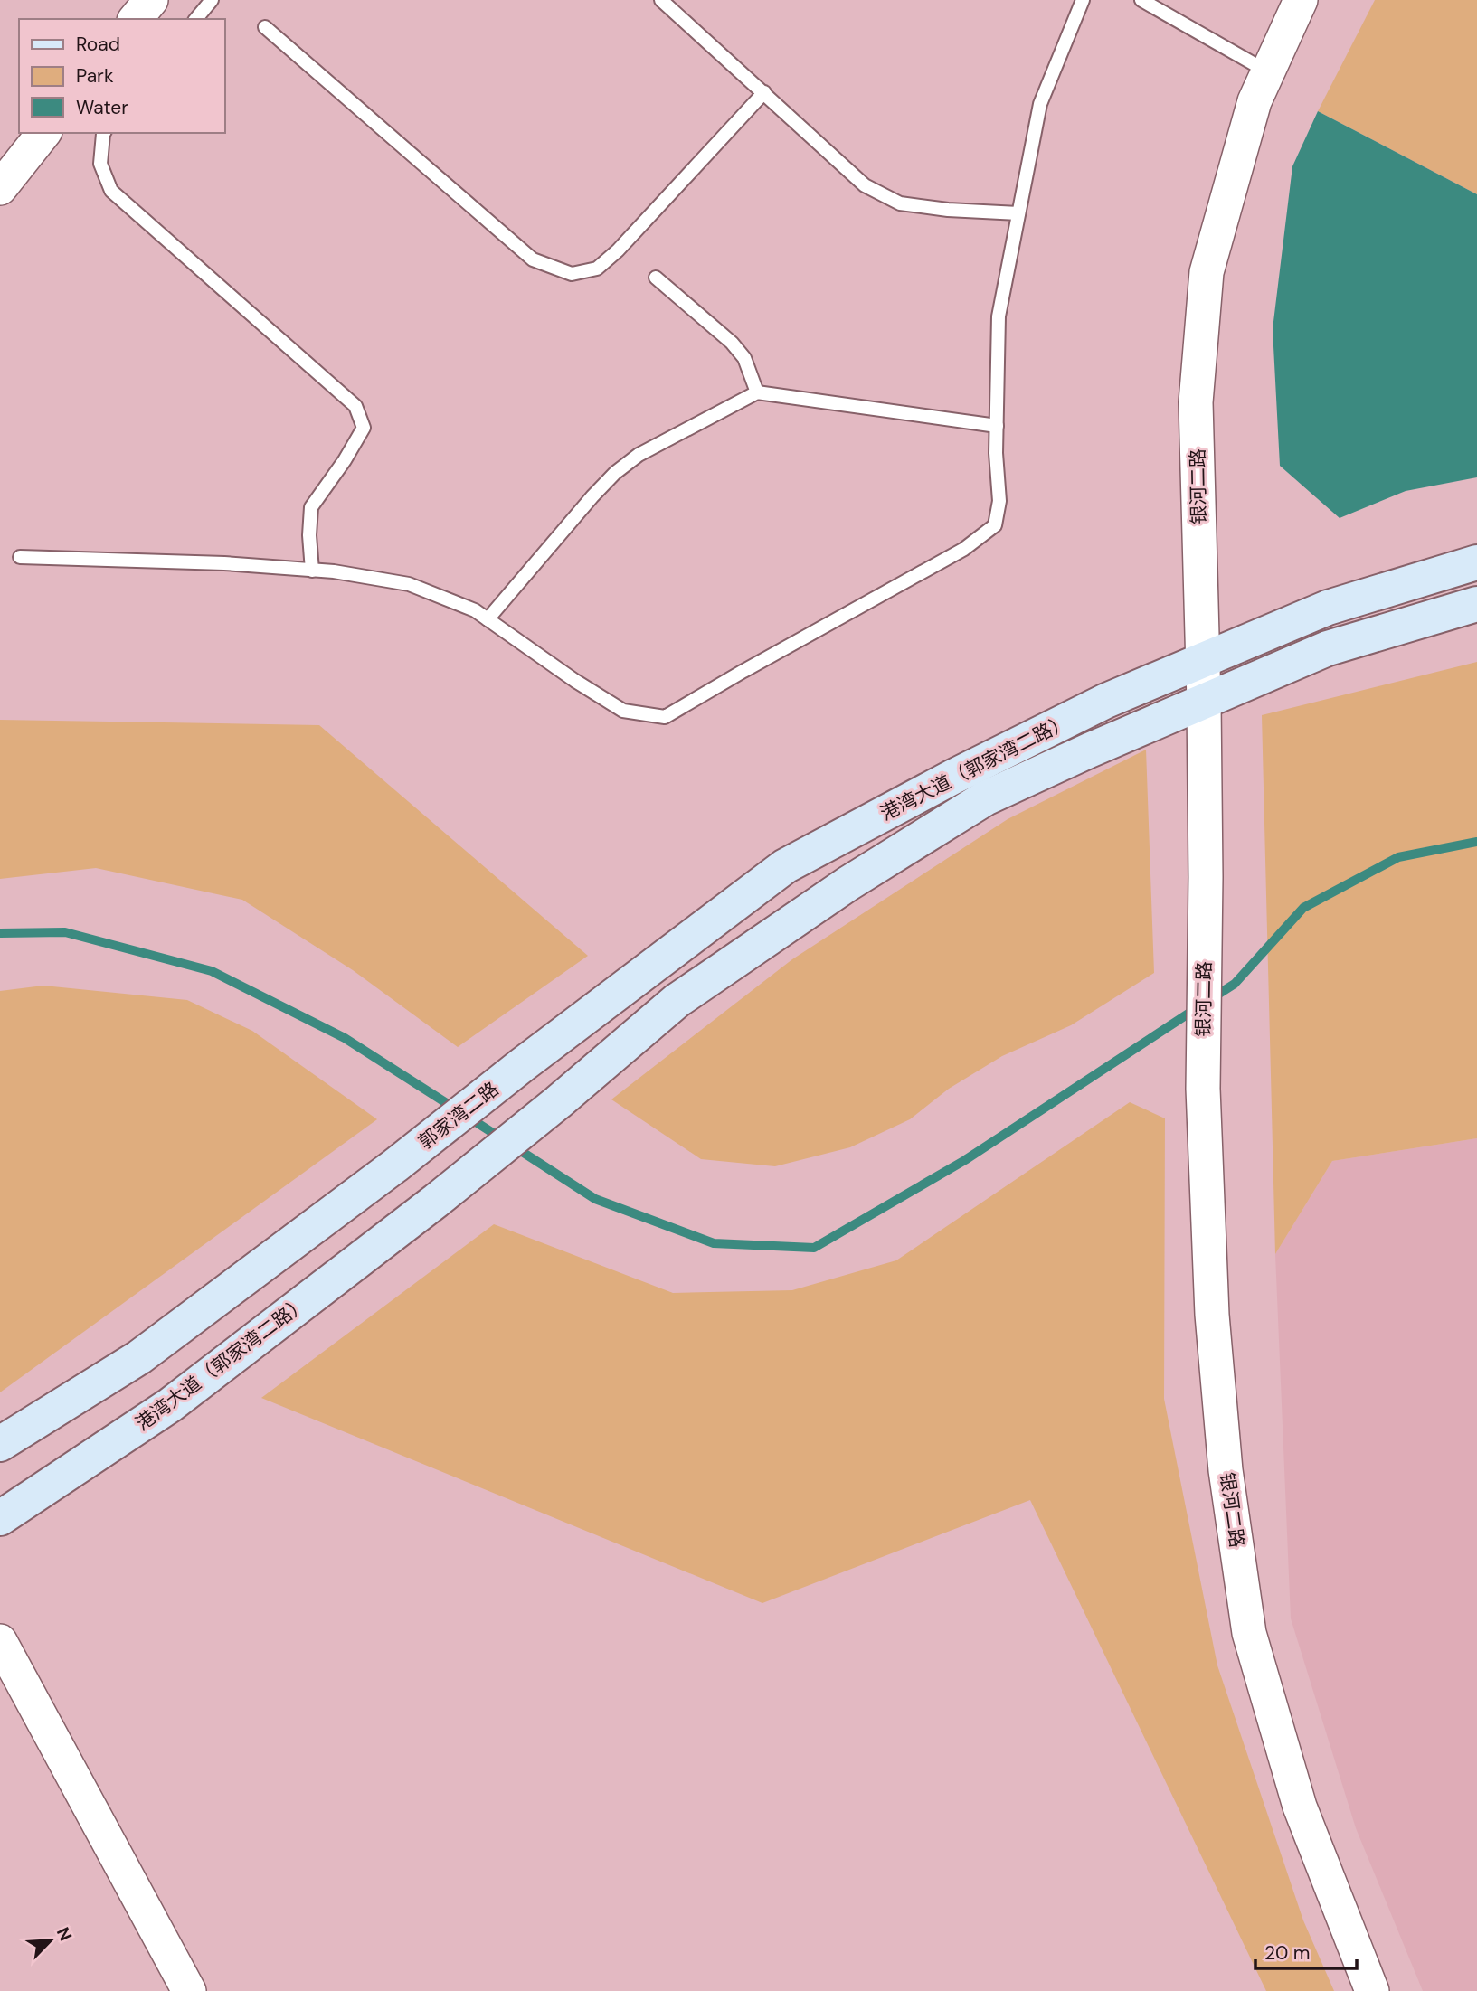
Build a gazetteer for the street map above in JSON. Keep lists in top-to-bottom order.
{
  "streets": {
    "main road": ["港湾大道（郭家湾二路）", "郭家湾二路"],
    "street": ["银河二路"]
  },
  "crossings": [
    ["银河二路", "港湾大道（郭家湾二路）"],
    ["港湾大道（郭家湾二路）", "郭家湾二路"]
  ],
  "legend": ["Road", "Park", "Water"],
  "scale_bar": "20 m",
  "north": "top right"
}
